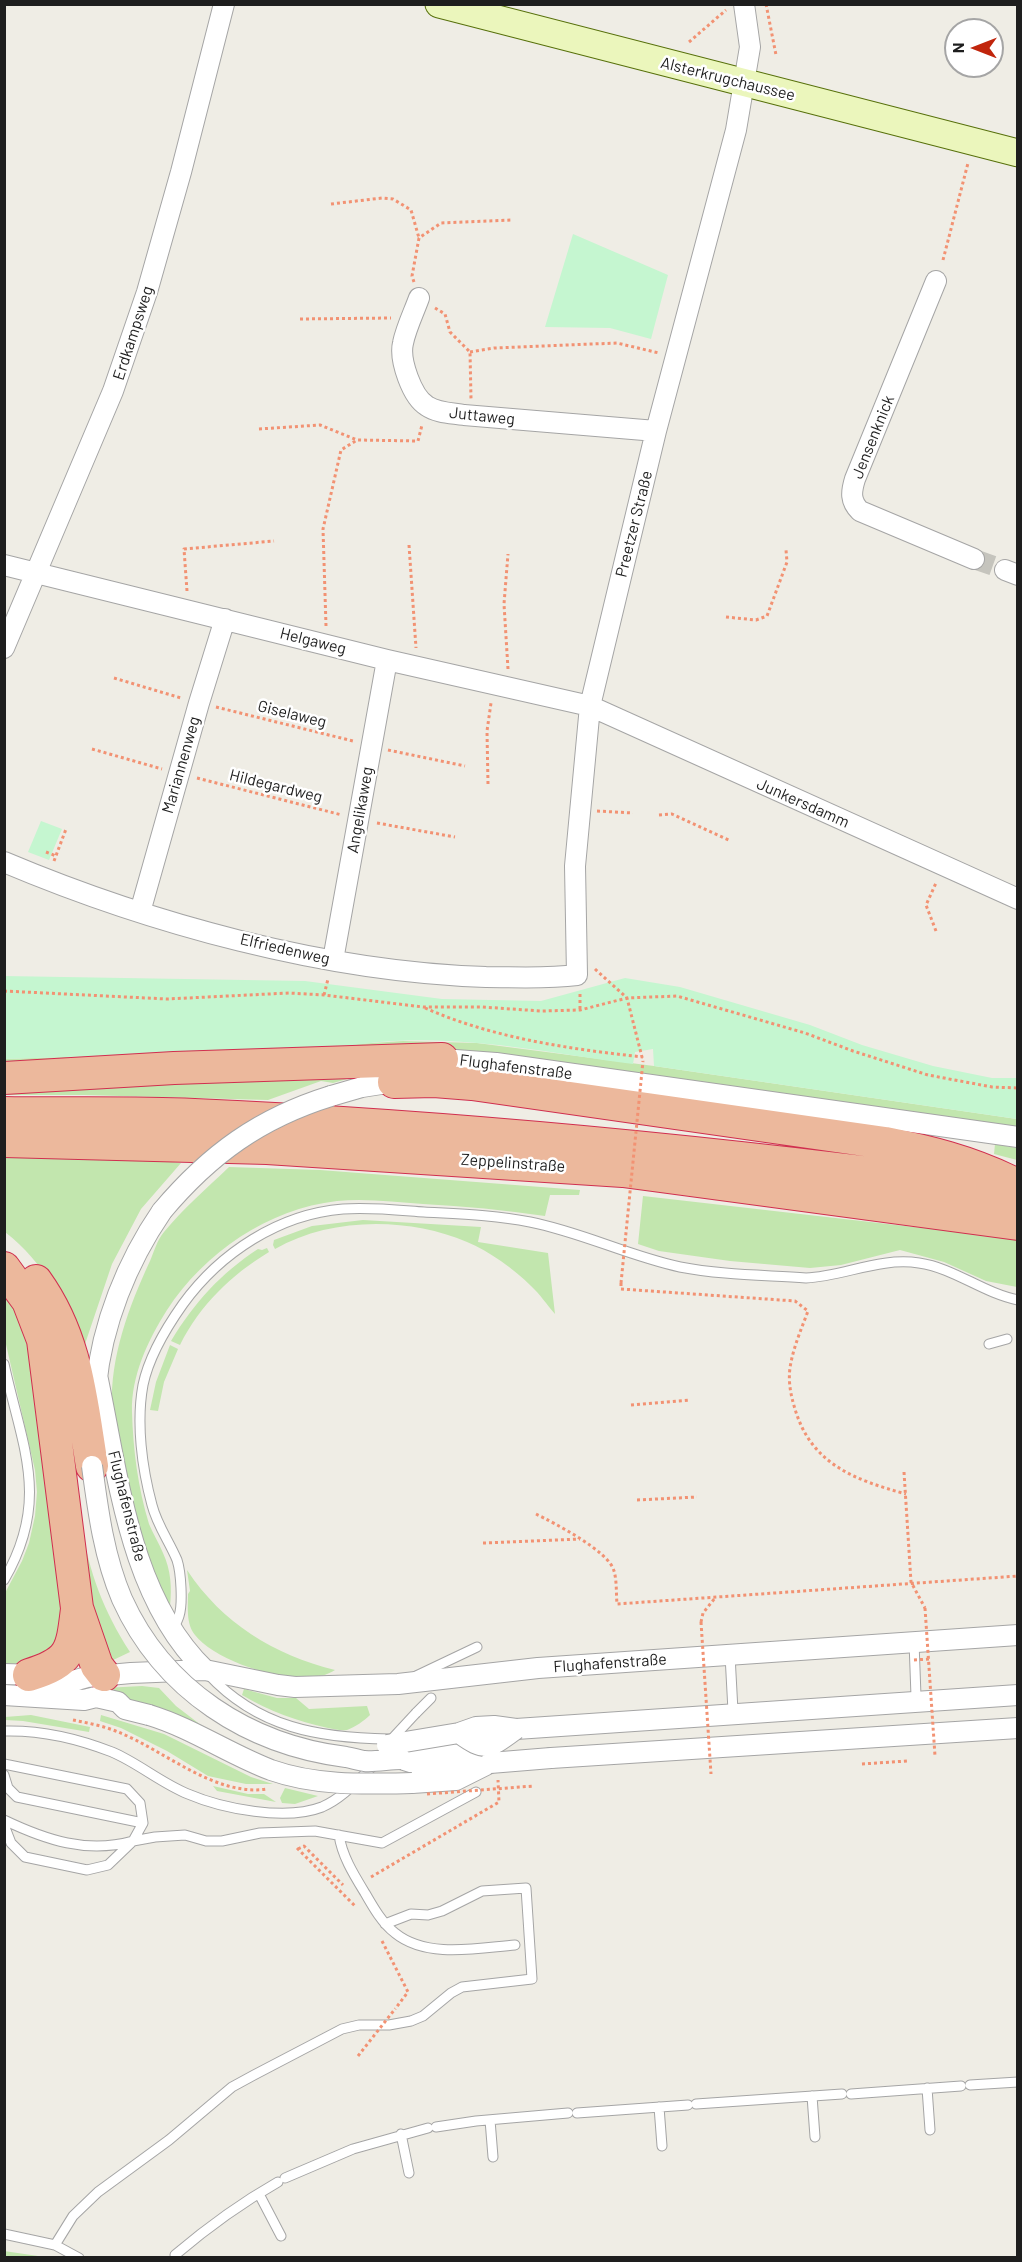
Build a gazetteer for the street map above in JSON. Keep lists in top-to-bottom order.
{
  "streets": {
    "highway": ["Zeppelinstraße"],
    "main road": ["Alsterkrugchaussee"],
    "street": [
      "Erdkampsweg",
      "Juttaweg",
      "Jensenknick",
      "Preetzer Straße",
      "Helgaweg",
      "Mariannenweg",
      "Junkersdamm",
      "Angelikaweg",
      "Elfriedenweg",
      "Flughafenstraße"
    ],
    "path": ["Giselaweg", "Hildegardweg"]
  },
  "crossings": [
    ["Alsterkrugchaussee", "Preetzer Straße"],
    ["Erdkampsweg", "Helgaweg"],
    ["Juttaweg", "Preetzer Straße"],
    ["Preetzer Straße", "Helgaweg"],
    ["Preetzer Straße", "Junkersdamm"],
    ["Preetzer Straße", "Elfriedenweg"],
    ["Helgaweg", "Mariannenweg"],
    ["Helgaweg", "Junkersdamm"],
    ["Helgaweg", "Angelikaweg"],
    ["Giselaweg", "Mariannenweg"],
    ["Giselaweg", "Angelikaweg"],
    ["Mariannenweg", "Hildegardweg"],
    ["Mariannenweg", "Elfriedenweg"],
    ["Hildegardweg", "Angelikaweg"],
    ["Angelikaweg", "Elfriedenweg"]
  ],
  "north": "left"
}
